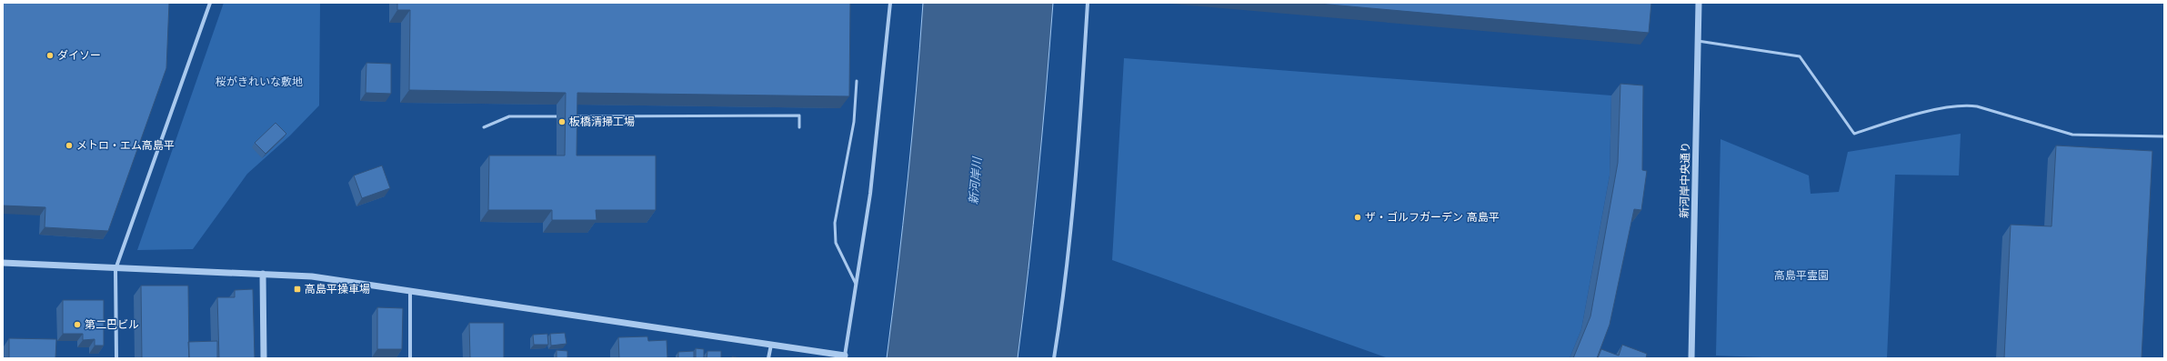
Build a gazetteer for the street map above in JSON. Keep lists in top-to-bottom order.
{
  "streets": {
    "street": ["新河岸中央通り"]
  },
  "water": ["新河岸川"],
  "parks": ["桜がきれいな敷地", "高島平霊園"],
  "places": {
    "other": [
      "ダイソー",
      "板橋清掃工場",
      "メトロ・エム高島平",
      "ザ・ゴルフガーデン 高島平",
      "第二巴ビル"
    ],
    "transit": ["高島平操車場"]
  }
}
